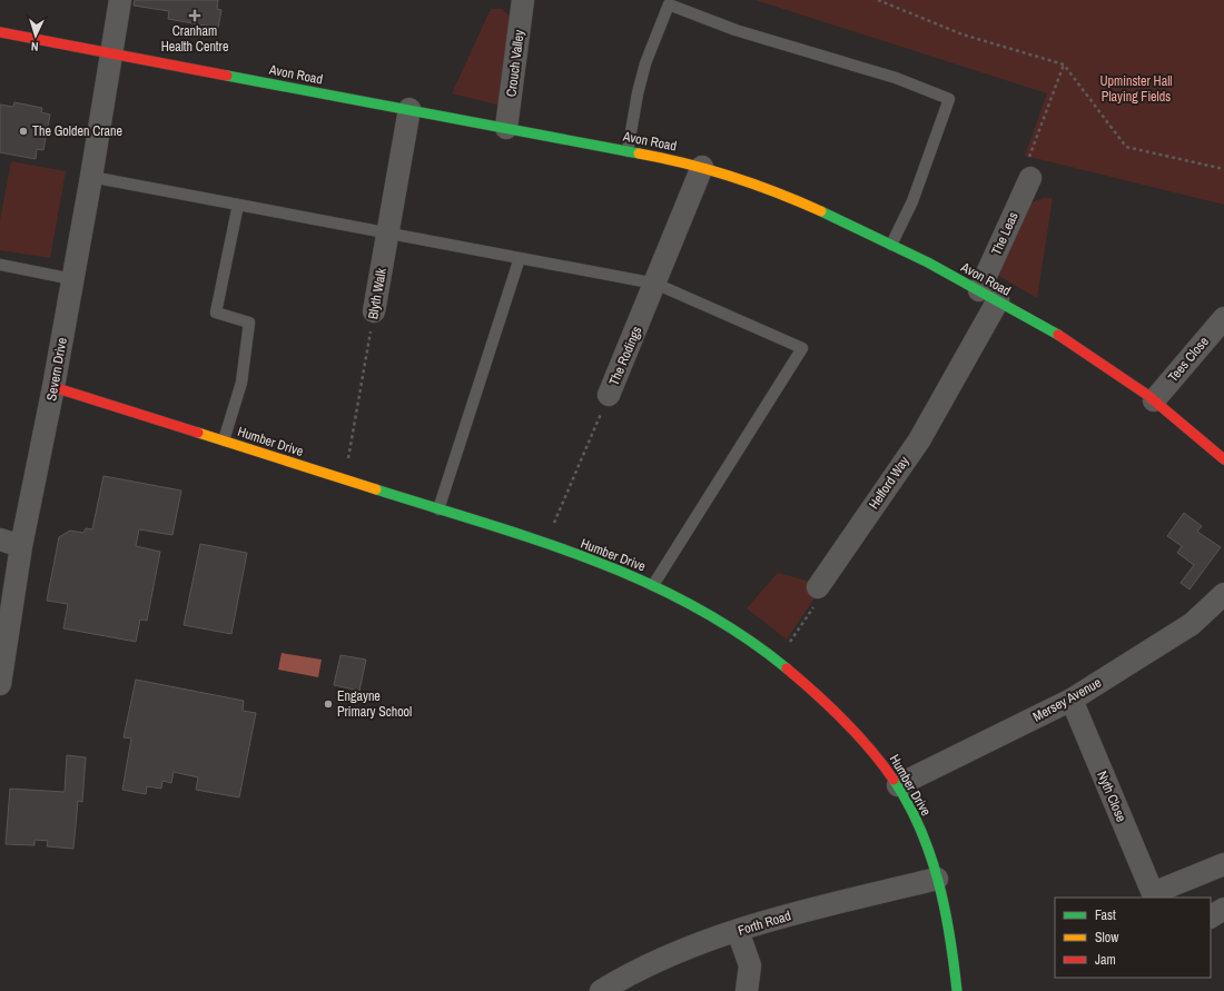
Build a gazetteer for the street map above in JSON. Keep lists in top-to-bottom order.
{
  "streets": {
    "street": [
      "Crouch Valley",
      "Avon Road",
      "The Leas",
      "Blyth Walk",
      "The Rodings",
      "Tees Close",
      "Severn Drive",
      "Humber Drive",
      "Helford Way",
      "Mersey Avenue",
      "Nyth Close",
      "Forth Road"
    ]
  },
  "crossings": [
    ["Crouch Valley", "Avon Road"],
    ["Avon Road", "The Leas"],
    ["Avon Road", "Blyth Walk"],
    ["Avon Road", "The Rodings"],
    ["Avon Road", "Tees Close"],
    ["Avon Road", "Severn Drive"],
    ["Avon Road", "Helford Way"],
    ["The Leas", "Helford Way"],
    ["Blyth Walk", "Humber Drive"],
    ["The Rodings", "Humber Drive"],
    ["Severn Drive", "Humber Drive"],
    ["Humber Drive", "Mersey Avenue"],
    ["Humber Drive", "Forth Road"],
    ["Mersey Avenue", "Nyth Close"]
  ],
  "parks": ["Upminster Hall Playing Fields"],
  "places": {
    "health": ["Cranham Health Centre"],
    "other": ["The Golden Crane", "Engayne Primary School"]
  },
  "legend": ["Fast", "Slow", "Jam"],
  "north": "bottom"
}
